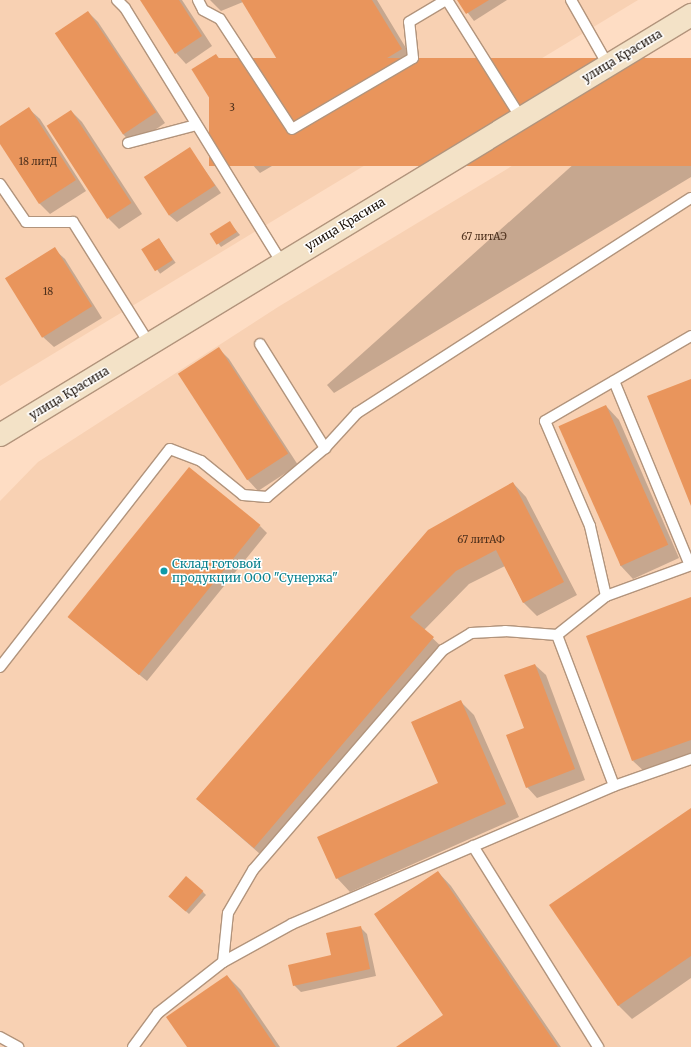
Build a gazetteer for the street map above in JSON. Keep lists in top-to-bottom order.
{
  "streets": {
    "main road": ["улица Красина"]
  },
  "places": ["Склад готовой продукции ООО \"Сунержа\""],
  "house_numbers": [
    "3",
    "18 литД",
    "67 литАЭ",
    "18",
    "67 литАФ"
  ]
}
